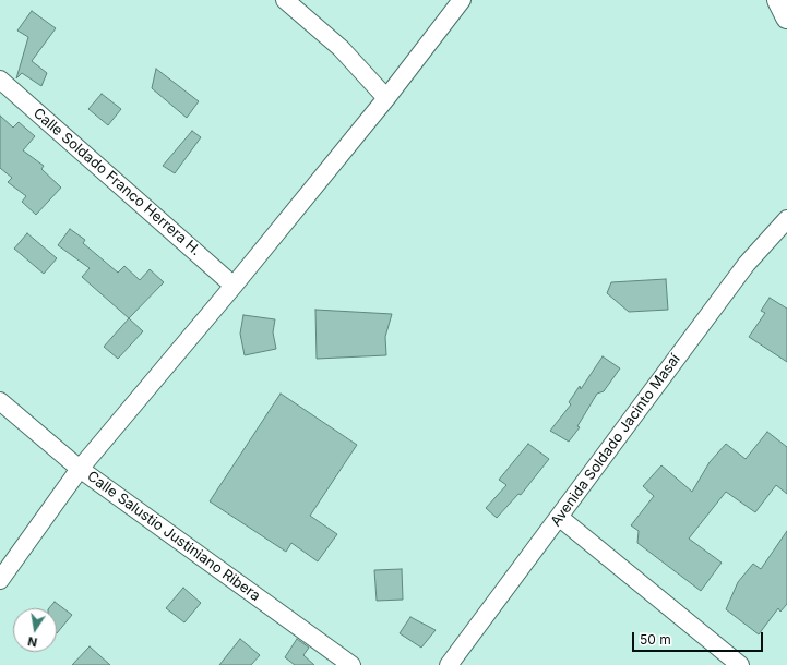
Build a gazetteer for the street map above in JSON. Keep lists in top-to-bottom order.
{
  "streets": {
    "street": ["Calle Soldado Franco Herrera H.", "Avenida Soldado Jacinto Masaí", "Calle Salustio Justiniano Ribera"]
  },
  "scale_bar": "50 m",
  "north": "bottom"
}
